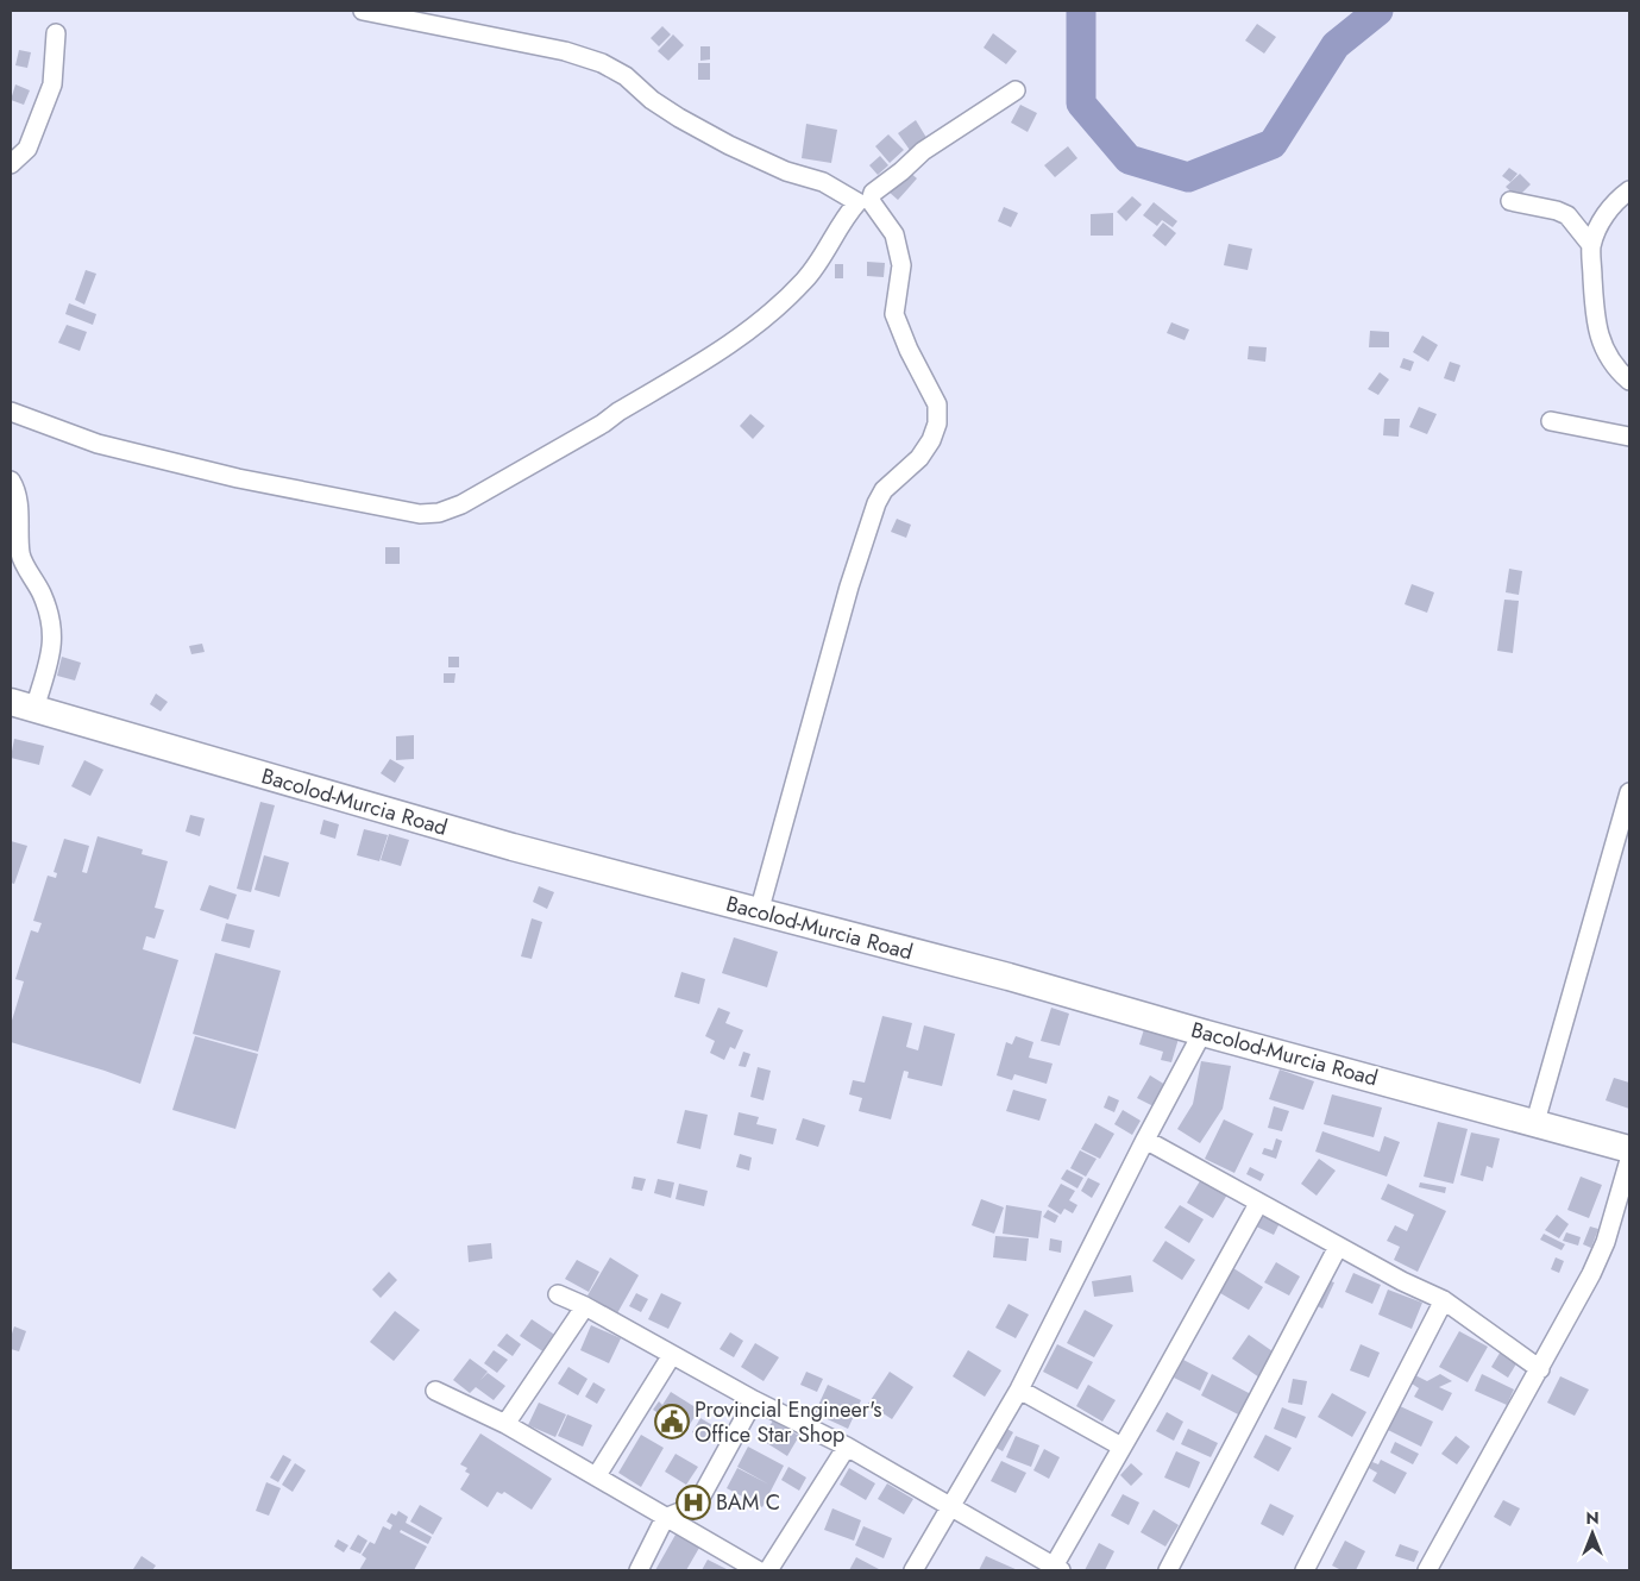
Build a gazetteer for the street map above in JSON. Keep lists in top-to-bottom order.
{
  "streets": {
    "main road": ["Bacolod-Murcia Road"]
  },
  "places": {
    "public building": ["Provincial Engineer's Office Star Shop"],
    "hospital": ["BAM C"]
  },
  "north": "top"
}
